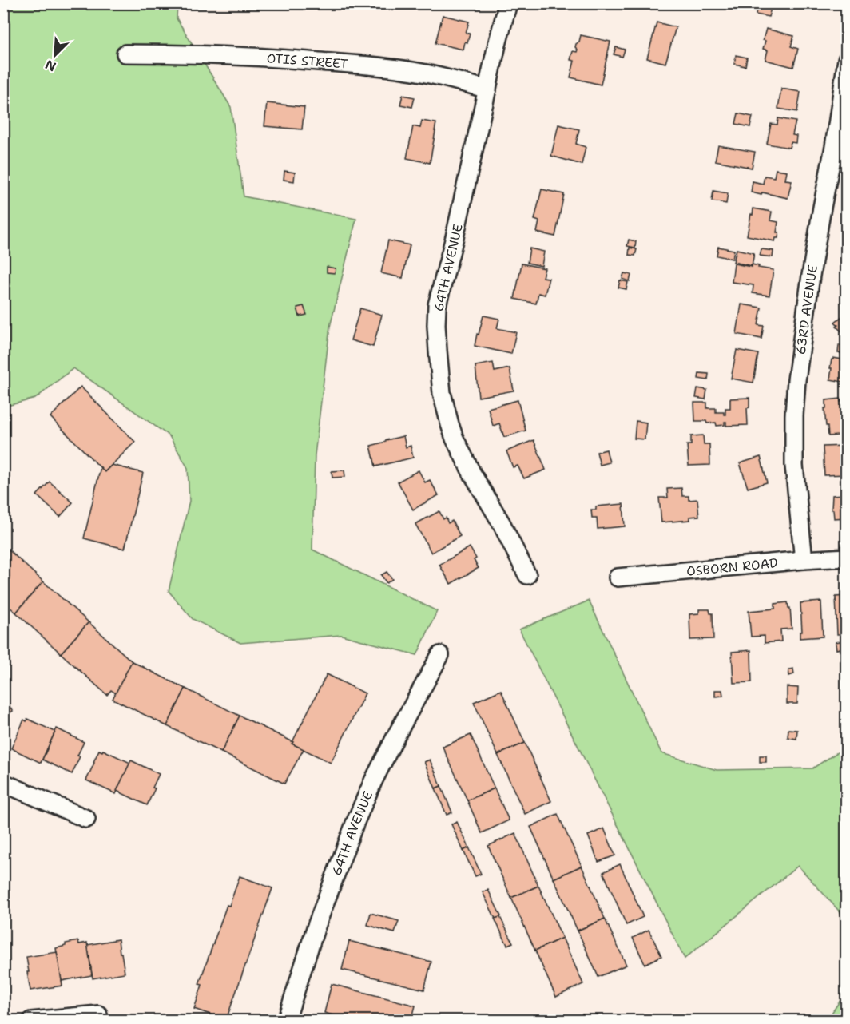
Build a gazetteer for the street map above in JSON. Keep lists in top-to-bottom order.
{
  "streets": {
    "street": [
      "OTIS STREET",
      "64TH AVENUE",
      "63RD AVENUE",
      "OSBORN ROAD"
    ]
  },
  "crossings": [
    ["OTIS STREET", "64TH AVENUE"],
    ["63RD AVENUE", "OSBORN ROAD"]
  ],
  "north": "bottom left"
}
